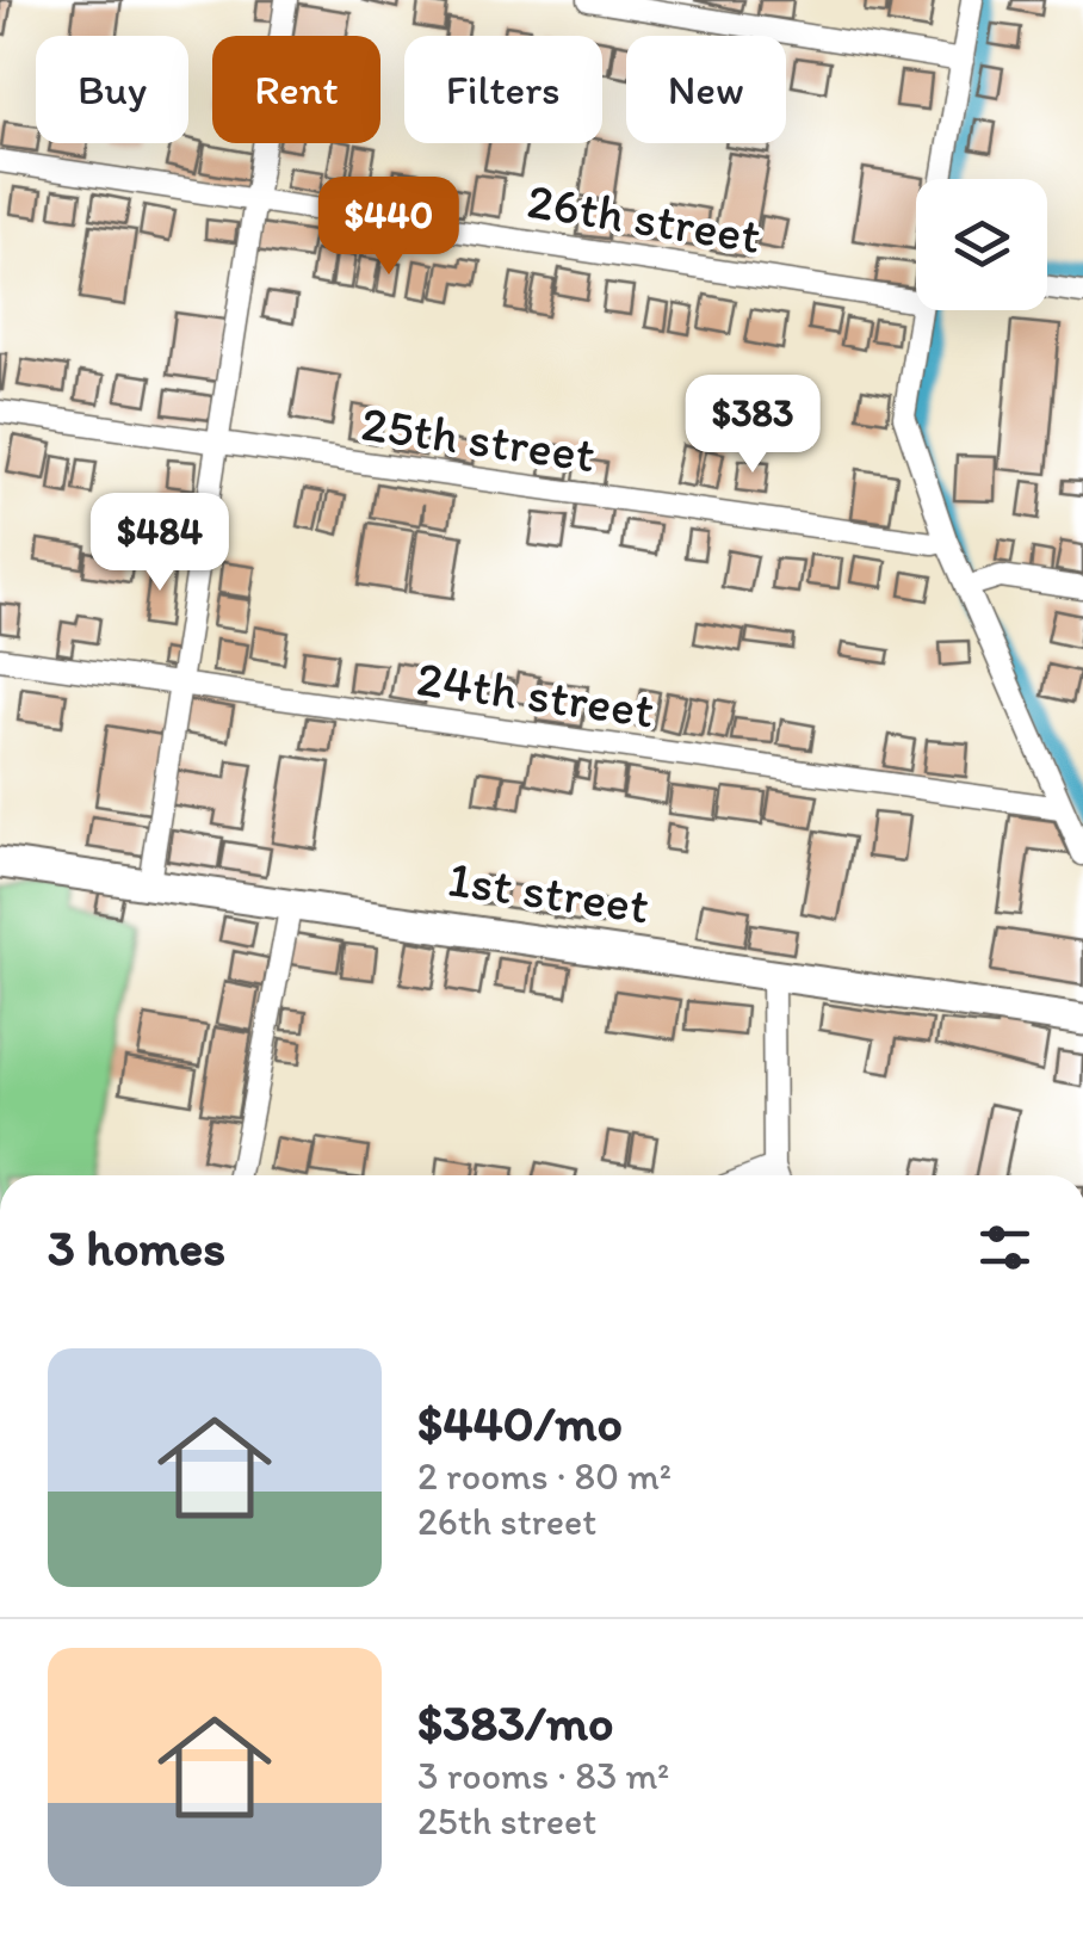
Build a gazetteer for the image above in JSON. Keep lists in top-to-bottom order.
{
  "streets": {
    "main road": ["1st street"],
    "street": ["26th street", "25th street", "24th street"]
  },
  "page": {
    "chip": [
      "Buy",
      "Rent",
      "Filters",
      "New"
    ],
    "price": ["$440", "$383", "$484"],
    "heading": "3 homes",
    "list": [
      {
        "name": "$440/mo",
        "note": "2 rooms · 80 m² · 26th street"
      },
      {
        "name": "$383/mo",
        "note": "3 rooms · 83 m² · 25th street"
      }
    ]
  }
}
